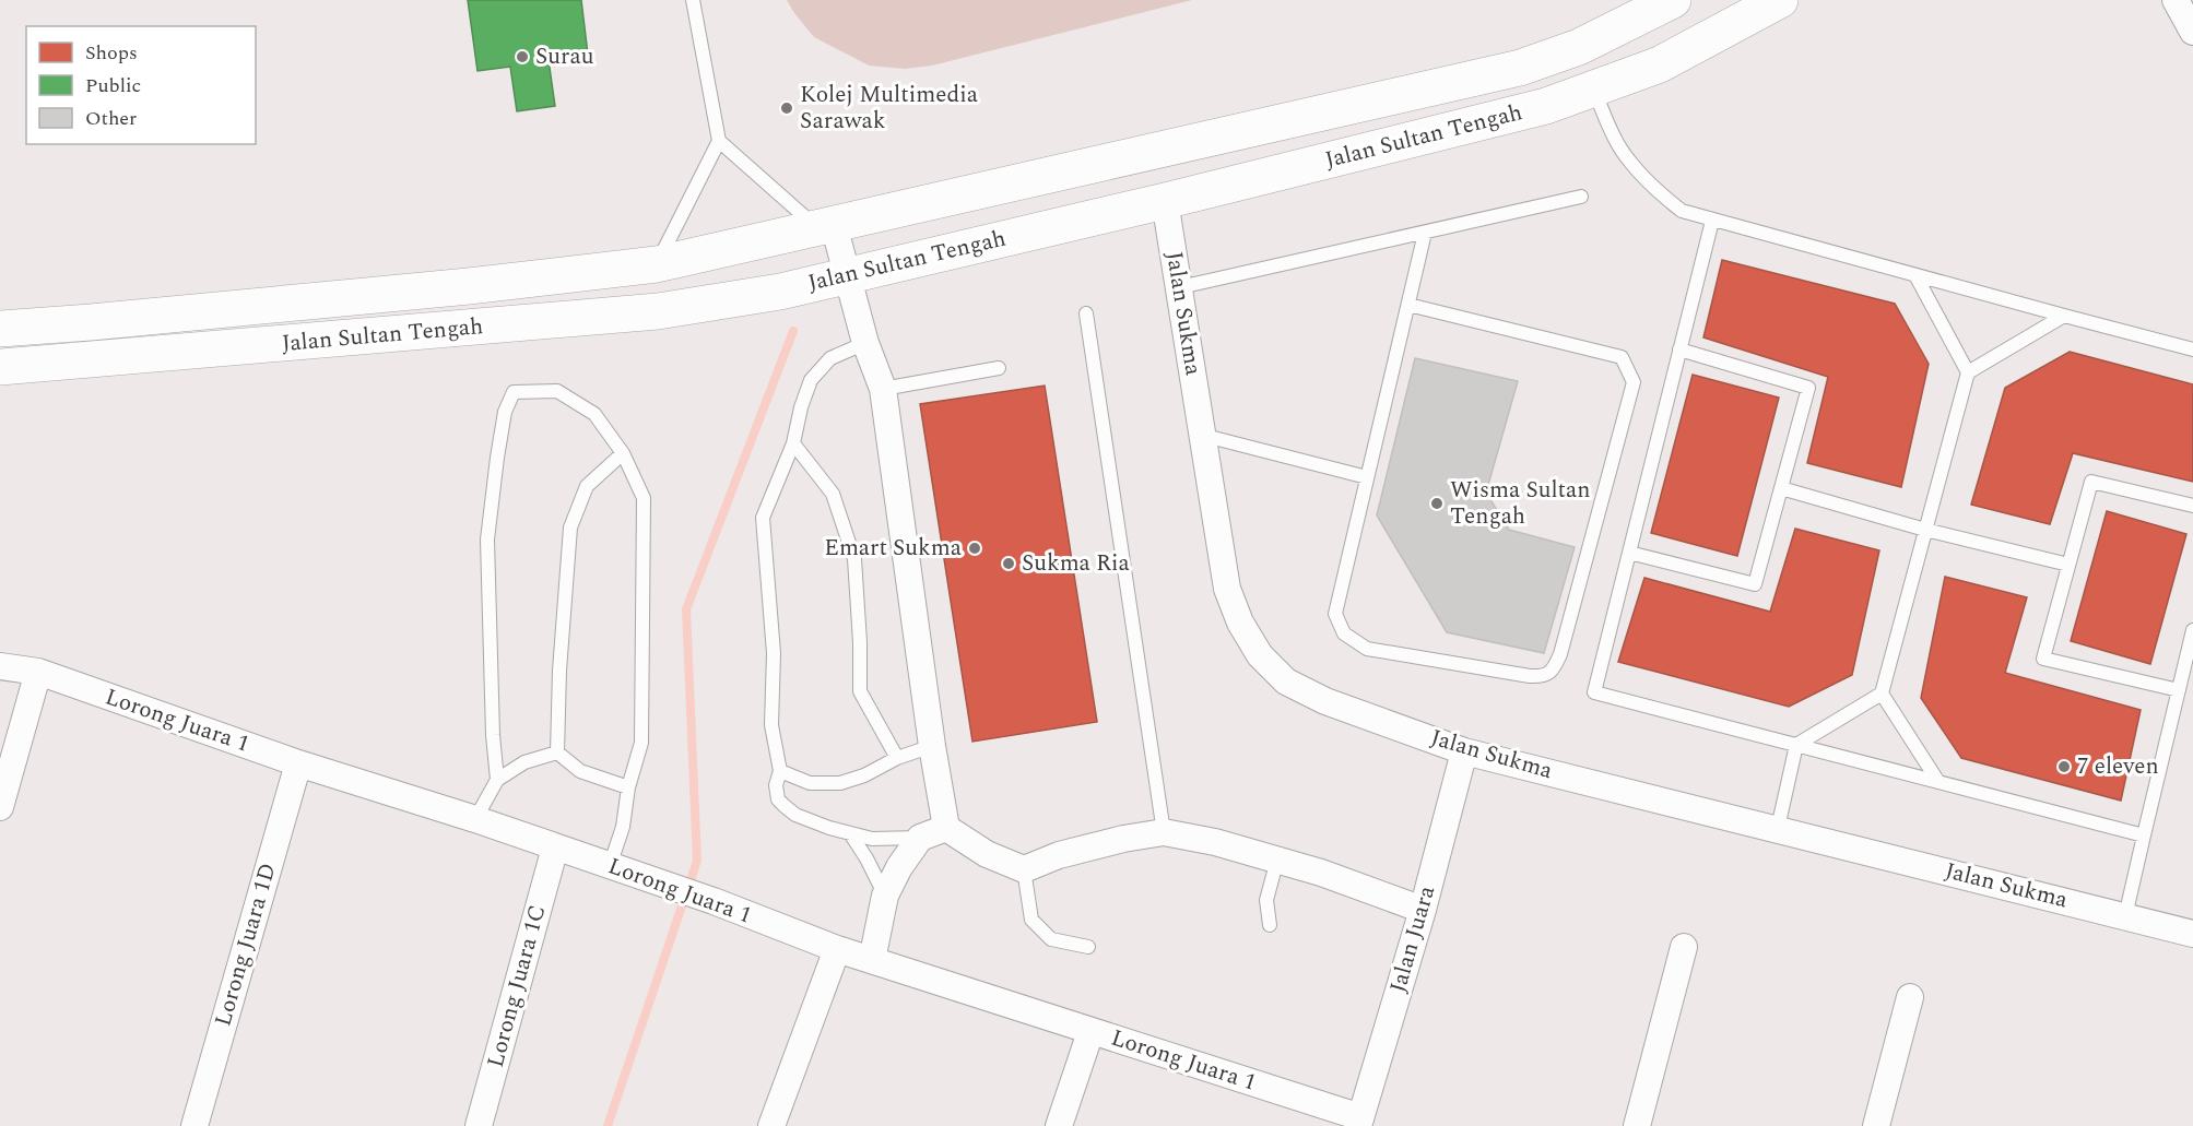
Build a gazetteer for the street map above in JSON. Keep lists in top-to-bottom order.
{
  "streets": {
    "main road": ["Jalan Sultan Tengah"],
    "street": [
      "Jalan Sukma",
      "Lorong Juara 1",
      "Jalan Juara",
      "Lorong Juara 1D",
      "Lorong Juara 1C"
    ]
  },
  "crossings": [
    ["Jalan Sultan Tengah", "Jalan Sukma"],
    ["Jalan Sukma", "Jalan Juara"],
    ["Lorong Juara 1", "Jalan Juara"],
    ["Lorong Juara 1", "Lorong Juara 1D"],
    ["Lorong Juara 1", "Lorong Juara 1C"]
  ],
  "places": [
    "Surau",
    "Kolej Multimedia Sarawak",
    "Wisma Sultan Tengah",
    "Emart Sukma",
    "Sukma Ria",
    "7 eleven"
  ],
  "legend": ["Shops", "Public", "Other"]
}
